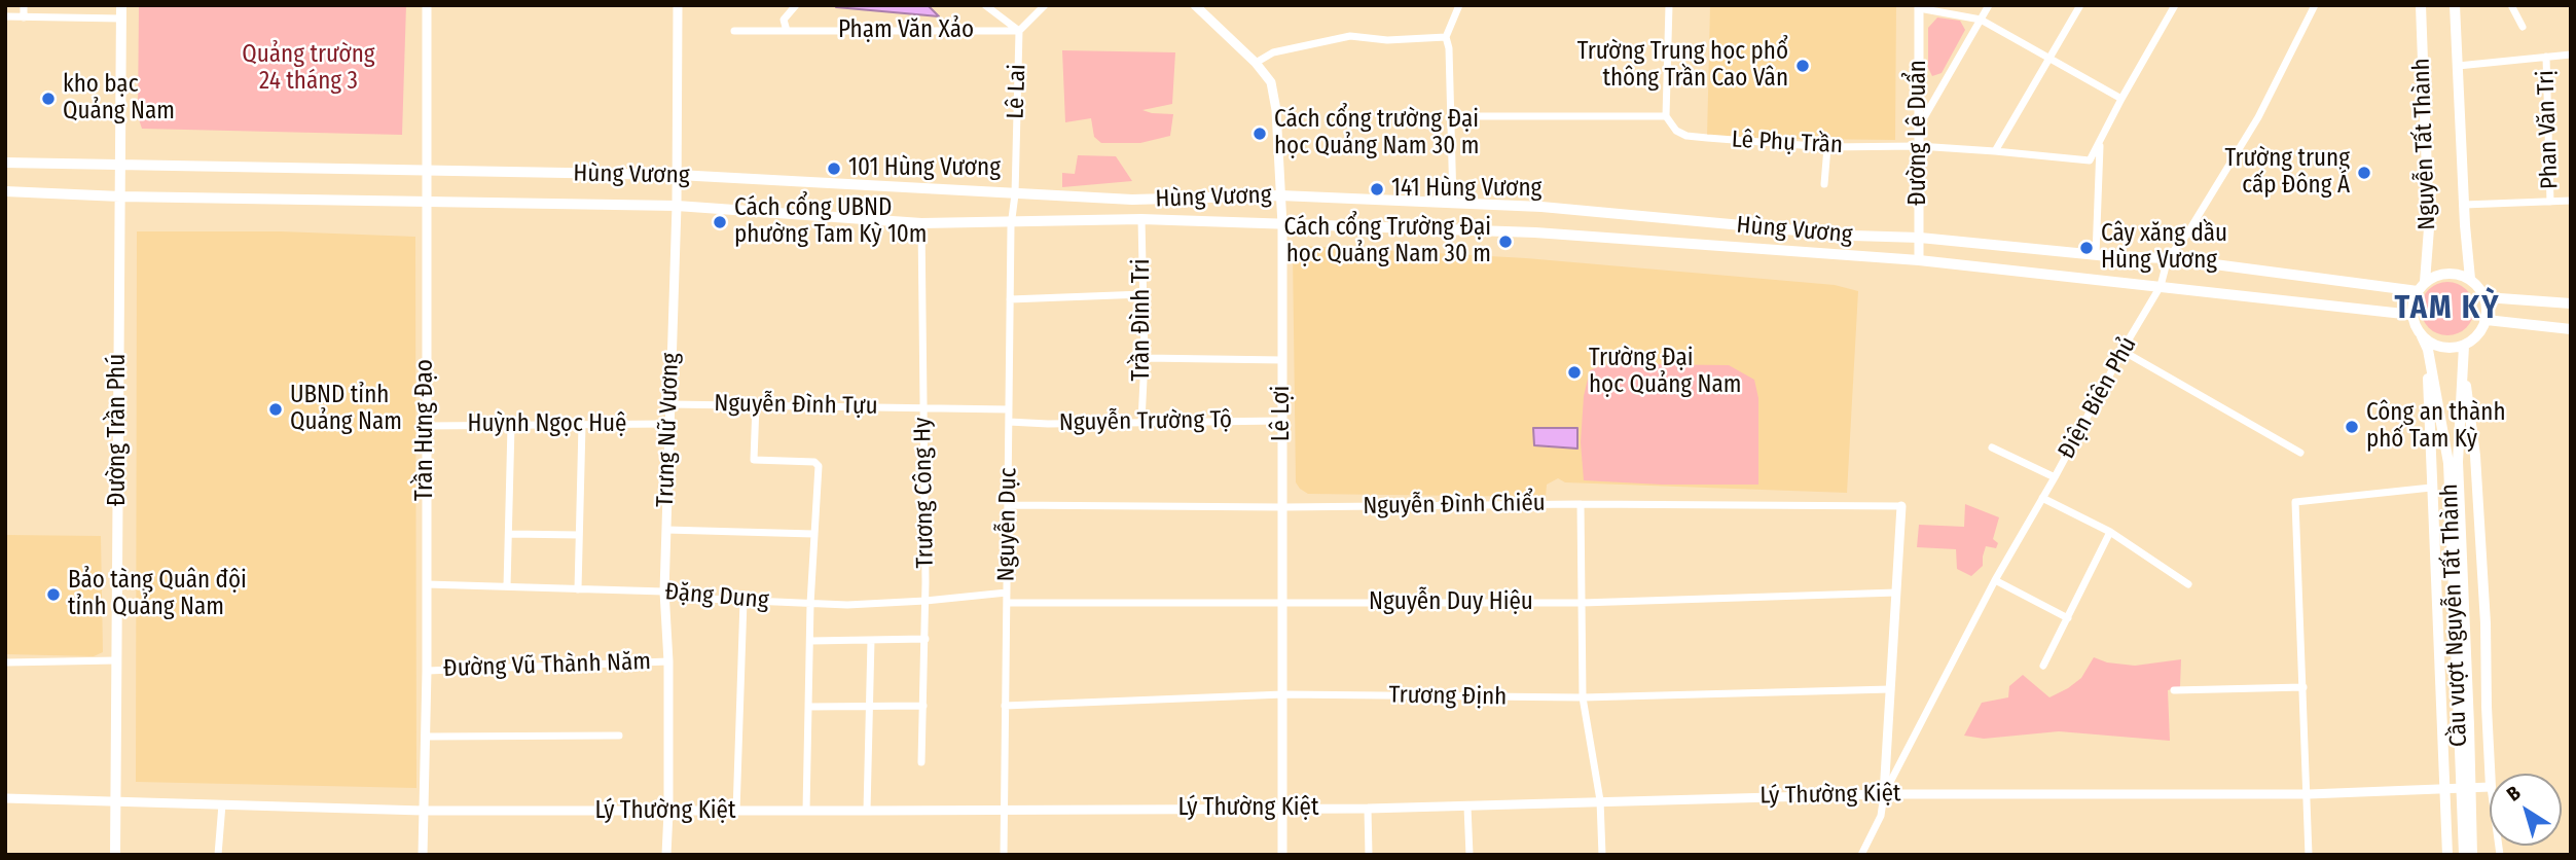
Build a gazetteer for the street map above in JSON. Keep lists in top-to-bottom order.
{
  "streets": {
    "main road": [
      "Nguyễn Tất Thành",
      "Hùng Vương",
      "Đường Trần Phú",
      "Cầu vượt Nguyễn Tất Thành"
    ],
    "street": [
      "Phạm Văn Xảo",
      "Lê Lai",
      "Phan Văn Trị",
      "Đường Lê Duẩn",
      "Lê Phụ Trần",
      "Trần Đình Tri",
      "Điện Biên Phủ",
      "Nguyễn Đình Tựu",
      "Lê Lợi",
      "Nguyễn Trường Tộ",
      "Huỳnh Ngọc Huệ",
      "Trần Hưng Đạo",
      "Trưng Nữ Vương",
      "Trương Công Hy",
      "Nguyễn Đình Chiểu",
      "Nguyễn Dục",
      "Đặng Dung",
      "Nguyễn Duy Hiệu",
      "Đường Vũ Thành Năm",
      "Trương Định",
      "Lý Thường Kiệt"
    ]
  },
  "crossings": [
    ["Phạm Văn Xảo", "Lê Lai"],
    ["Lê Lai", "Hùng Vương"],
    ["Lê Lai", "Nguyễn Dục"],
    ["Đường Lê Duẩn", "Lê Phụ Trần"],
    ["Đường Lê Duẩn", "Hùng Vương"],
    ["Nguyễn Tất Thành", "Hùng Vương"],
    ["Nguyễn Tất Thành", "Cầu vượt Nguyễn Tất Thành"],
    ["Hùng Vương", "Trần Đình Tri"],
    ["Hùng Vương", "Điện Biên Phủ"],
    ["Hùng Vương", "Lê Lợi"],
    ["Hùng Vương", "Đường Trần Phú"],
    ["Hùng Vương", "Trần Hưng Đạo"],
    ["Hùng Vương", "Trưng Nữ Vương"],
    ["Hùng Vương", "Trương Công Hy"],
    ["Hùng Vương", "Nguyễn Dục"],
    ["Hùng Vương", "Cầu vượt Nguyễn Tất Thành"],
    ["Trần Đình Tri", "Nguyễn Trường Tộ"],
    ["Điện Biên Phủ", "Lý Thường Kiệt"],
    ["Nguyễn Đình Tựu", "Trưng Nữ Vương"],
    ["Nguyễn Đình Tựu", "Trương Công Hy"],
    ["Nguyễn Đình Tựu", "Nguyễn Dục"],
    ["Lê Lợi", "Nguyễn Trường Tộ"],
    ["Lê Lợi", "Nguyễn Đình Chiểu"],
    ["Lê Lợi", "Nguyễn Duy Hiệu"],
    ["Lê Lợi", "Trương Định"],
    ["Lê Lợi", "Lý Thường Kiệt"],
    ["Nguyễn Trường Tộ", "Nguyễn Dục"],
    ["Huỳnh Ngọc Huệ", "Trần Hưng Đạo"],
    ["Huỳnh Ngọc Huệ", "Trưng Nữ Vương"],
    ["Đường Trần Phú", "Lý Thường Kiệt"],
    ["Trần Hưng Đạo", "Đặng Dung"],
    ["Trần Hưng Đạo", "Đường Vũ Thành Năm"],
    ["Trần Hưng Đạo", "Lý Thường Kiệt"],
    ["Trưng Nữ Vương", "Đặng Dung"],
    ["Trưng Nữ Vương", "Đường Vũ Thành Năm"],
    ["Trưng Nữ Vương", "Lý Thường Kiệt"],
    ["Trương Công Hy", "Đặng Dung"],
    ["Nguyễn Đình Chiểu", "Nguyễn Dục"],
    ["Nguyễn Dục", "Đặng Dung"],
    ["Nguyễn Dục", "Nguyễn Duy Hiệu"],
    ["Nguyễn Dục", "Trương Định"],
    ["Nguyễn Dục", "Lý Thường Kiệt"]
  ],
  "districts": ["TAM KỲ"],
  "parks": ["Quảng trường 24 tháng 3"],
  "places": [
    "Trường Trung học phổ thông Trần Cao Vân",
    "kho bạc Quảng Nam",
    "Cách cổng trường Đại học Quảng Nam 30 m",
    "101 Hùng Vương",
    "Trường trung cấp Đông Á",
    "141 Hùng Vương",
    "Cách cổng UBND phường Tam Kỳ 10m",
    "Cách cổng Trường Đại học Quảng Nam 30 m",
    "Cây xăng dầu Hùng Vương",
    "Trường Đại học Quảng Nam",
    "UBND tỉnh Quảng Nam",
    "Công an thành phố Tam Kỳ",
    "Bảo tàng Quân đội tỉnh Quảng Nam"
  ],
  "north": "top left"
}
